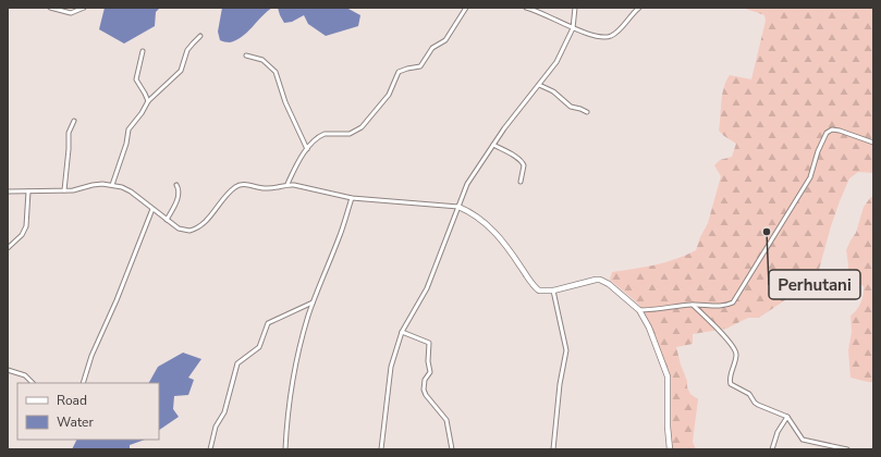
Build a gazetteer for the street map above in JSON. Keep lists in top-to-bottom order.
{
  "places": ["Perhutani"],
  "legend": ["Road", "Water"]
}
